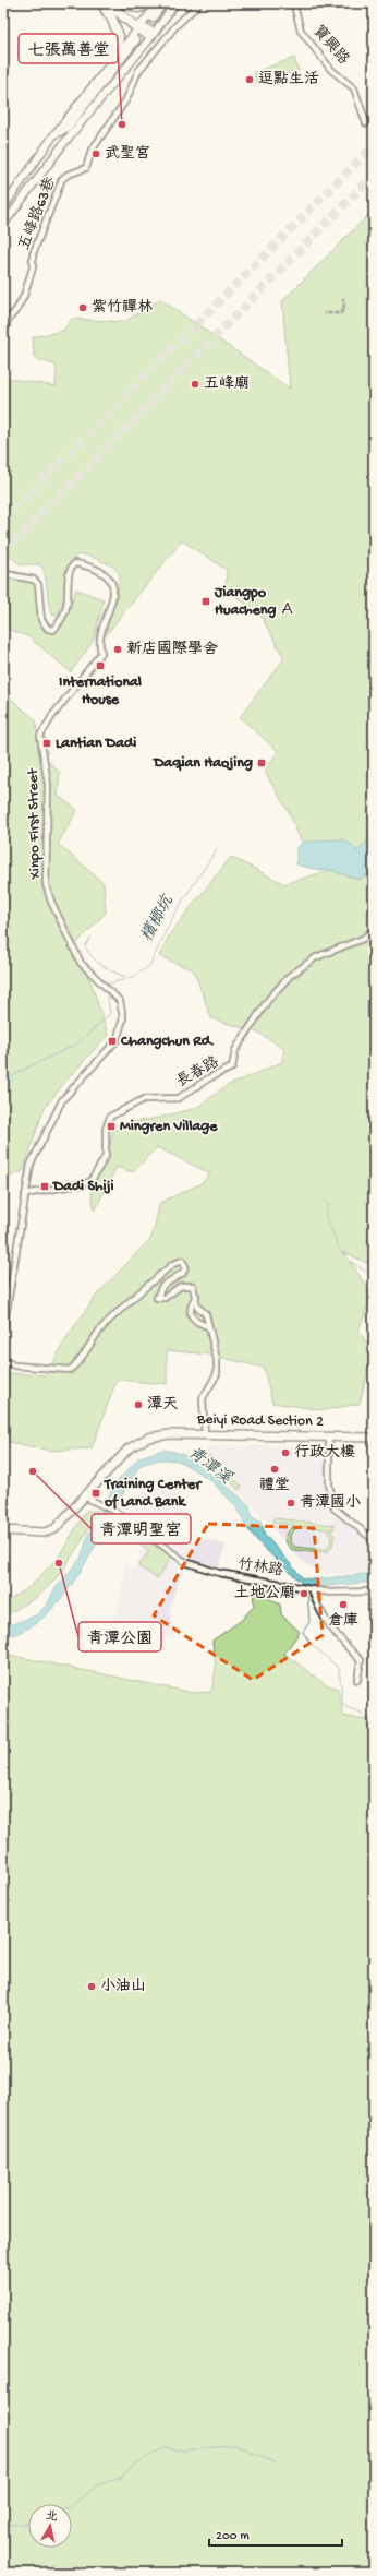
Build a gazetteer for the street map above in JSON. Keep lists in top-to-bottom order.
{
  "streets": {
    "main road": ["Beiyi Road Section 2"],
    "street": [
      "寶興路",
      "五峰路63巷",
      "Xinpo First Street",
      "長春路",
      "竹林路"
    ]
  },
  "crossings": [
    ["Xinpo First Street", "長春路"],
    ["Beiyi Road Section 2", "竹林路"]
  ],
  "water": ["檳榔坑", "青潭溪"],
  "places": {
    "other": [
      "逗點生活",
      "七張萬善堂",
      "武聖宮",
      "紫竹禪林",
      "五峰廟",
      "新店國際學舍",
      "潭天",
      "行政大樓",
      "禮堂",
      "青潭明聖宮",
      "青潭國小",
      "青潭公園",
      "土地公廟",
      "倉庫",
      "小油山"
    ],
    "transit": [
      "Jiangpo Huacheng Ａ",
      "International House",
      "Lantian Dadi",
      "Daqian Haojing",
      "Changchun Rd.",
      "Mingren Village",
      "Dadi Shiji",
      "Training Center of Land Bank"
    ]
  },
  "scale_bar": "200 m",
  "north": "top"
}
